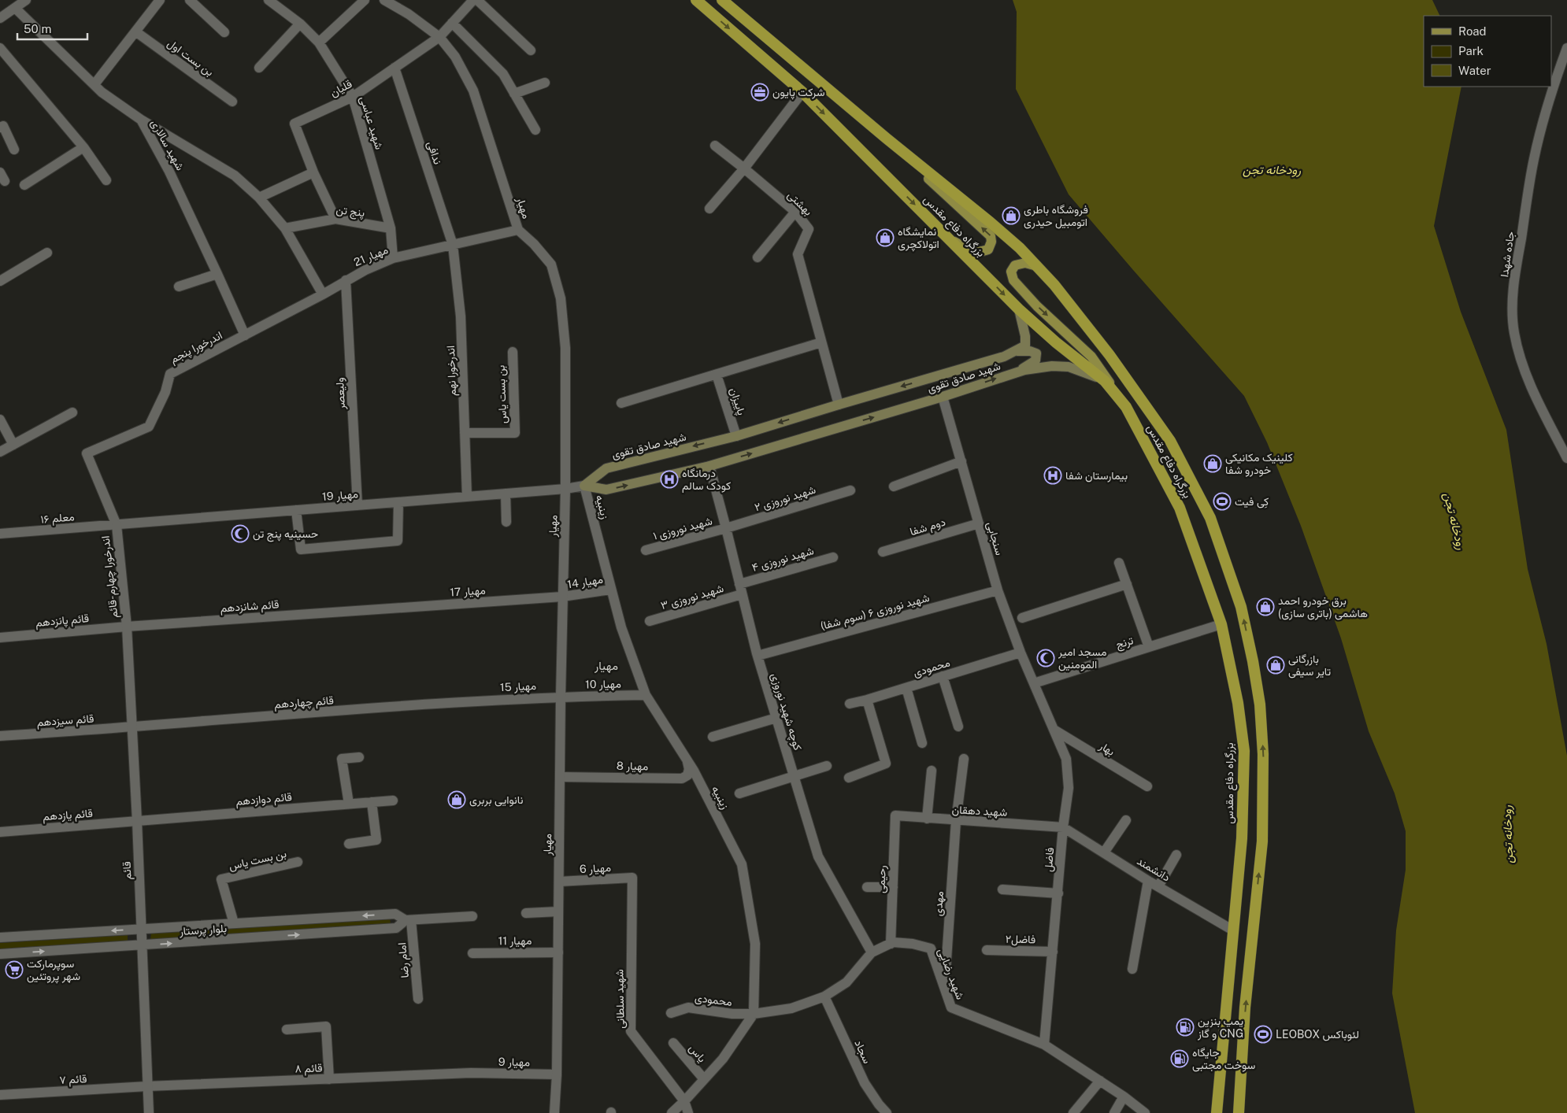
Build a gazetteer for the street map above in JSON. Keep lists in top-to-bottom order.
{
  "streets": {
    "highway": ["بزرگراه دفاع مقدس"],
    "main road": ["شهید صادق تقوی"],
    "street": [
      "بن بست اول",
      "قلیان",
      "شهید عباسی",
      "شهید سالاری",
      "ندافی",
      "بهشتی",
      "مهیار",
      "پنج تن",
      "جاده شهدا",
      "مهیار 21",
      "اندرخورا پنجم",
      "اندرخورا نهم",
      "ولیعصر",
      "بن بست یاس",
      "پاییزان",
      "مهیار 19",
      "شهید نوروزی ۲",
      "زینبیه",
      "معلم ۱۶",
      "دوم شفا",
      "شهید نوروزی ۱",
      "سنجابی",
      "شهید نوروزی ۴",
      "اندرخورا چهارم-قائم",
      "مهیار 14",
      "مهیار 17",
      "شهید نوروزی ۳",
      "قائم شانزدهم",
      "شهید نوروزی ۶ (سوم شفا)",
      "قائم پانزدهم",
      "ترنج",
      "محمودی",
      "مهیار 10",
      "مهیار 15",
      "قائم چهاردهم",
      "کوچه شهید نوروزی",
      "قائم سیزدهم",
      "بهار",
      "مهیار 8",
      "قائم دوازدهم",
      "شهید دهقان",
      "قائم یازدهم",
      "فاضل",
      "مهیار 6",
      "دانشمند",
      "قائم",
      "رحیمی",
      "مهدی",
      "بلوار پرستار",
      "فاضل۲",
      "مهیار 11",
      "امام رضا",
      "شهید رضایی",
      "شهید سلطانی",
      "سجاد",
      "یاس",
      "مهیار 9",
      "قائم ٨",
      "قائم ٧"
    ]
  },
  "crossings": [
    ["قلیان", "شهید عباسی"],
    ["قلیان", "ندافی"],
    ["قلیان", "مهیار"],
    ["قلیان", "پنج تن"],
    ["شهید عباسی", "پنج تن"],
    ["شهید عباسی", "مهیار 21"],
    ["شهید سالاری", "مهیار 21"],
    ["شهید سالاری", "اندرخورا پنجم"],
    ["ندافی", "مهیار 21"],
    ["ندافی", "اندرخورا نهم"],
    ["بهشتی", "شهید صادق تقوی"],
    ["مهیار", "مهیار 21"],
    ["مهیار", "مهیار 19"],
    ["مهیار", "مهیار 14"],
    ["مهیار", "مهیار 17"],
    ["مهیار", "مهیار 10"],
    ["مهیار", "مهیار 15"],
    ["مهیار", "مهیار 8"],
    ["مهیار", "مهیار 6"],
    ["مهیار", "مهیار 11"],
    ["مهیار", "مهیار 9"],
    ["بزرگراه دفاع مقدس", "شهید صادق تقوی"],
    ["بزرگراه دفاع مقدس", "ترنج"],
    ["بزرگراه دفاع مقدس", "دانشمند"],
    ["مهیار 21", "اندرخورا پنجم"],
    ["مهیار 21", "اندرخورا نهم"],
    ["مهیار 21", "ولیعصر"],
    ["اندرخورا پنجم", "مهیار 19"],
    ["اندرخورا پنجم", "معلم ۱۶"],
    ["اندرخورا پنجم", "اندرخورا چهارم-قائم"],
    ["اندرخورا نهم", "بن بست یاس"],
    ["اندرخورا نهم", "مهیار 19"],
    ["شهید صادق تقوی", "پاییزان"],
    ["شهید صادق تقوی", "مهیار 19"],
    ["شهید صادق تقوی", "زینبیه"],
    ["شهید صادق تقوی", "سنجابی"],
    ["شهید صادق تقوی", "کوچه شهید نوروزی"],
    ["ولیعصر", "مهیار 19"],
    ["بن بست یاس", "بلوار پرستار"],
    ["مهیار 19", "زینبیه"],
    ["مهیار 19", "معلم ۱۶"],
    ["مهیار 19", "اندرخورا چهارم-قائم"],
    ["شهید نوروزی ۲", "شهید نوروزی ۱"],
    ["شهید نوروزی ۲", "کوچه شهید نوروزی"],
    ["زینبیه", "مهیار 14"],
    ["زینبیه", "محمودی"],
    ["زینبیه", "مهیار 10"],
    ["زینبیه", "مهیار 8"],
    ["زینبیه", "شهید رضایی"],
    ["معلم ۱۶", "اندرخورا چهارم-قائم"],
    ["دوم شفا", "سنجابی"],
    ["شهید نوروزی ۱", "کوچه شهید نوروزی"],
    ["سنجابی", "شهید نوروزی ۶ (سوم شفا)"],
    ["سنجابی", "ترنج"],
    ["سنجابی", "محمودی"],
    ["سنجابی", "فاضل"],
    ["شهید نوروزی ۴", "کوچه شهید نوروزی"],
    ["اندرخورا چهارم-قائم", "قائم شانزدهم"],
    ["اندرخورا چهارم-قائم", "قائم پانزدهم"],
    ["اندرخورا چهارم-قائم", "قائم"],
    ["مهیار 14", "مهیار 17"],
    ["مهیار 17", "قائم شانزدهم"],
    ["شهید نوروزی ۳", "کوچه شهید نوروزی"],
    ["قائم شانزدهم", "قائم پانزدهم"],
    ["قائم شانزدهم", "قائم"],
    ["شهید نوروزی ۶ (سوم شفا)", "کوچه شهید نوروزی"],
    ["قائم پانزدهم", "قائم"],
    ["ترنج", "فاضل"],
    ["محمودی", "شهید رضایی"],
    ["مهیار 10", "مهیار 15"],
    ["مهیار 15", "قائم چهاردهم"],
    ["قائم چهاردهم", "قائم سیزدهم"],
    ["قائم چهاردهم", "قائم"],
    ["کوچه شهید نوروزی", "شهید رضایی"],
    ["قائم سیزدهم", "قائم"],
    ["بهار", "فاضل"],
    ["قائم دوازدهم", "قائم یازدهم"],
    ["قائم دوازدهم", "قائم"],
    ["شهید دهقان", "فاضل"],
    ["شهید دهقان", "دانشمند"],
    ["شهید دهقان", "رحیمی"],
    ["شهید دهقان", "مهدی"],
    ["قائم یازدهم", "قائم"],
    ["فاضل", "دانشمند"],
    ["فاضل", "فاضل۲"],
    ["فاضل", "شهید رضایی"],
    ["مهیار 6", "شهید سلطانی"],
    ["قائم", "بلوار پرستار"],
    ["قائم", "قائم ٨"],
    ["قائم", "قائم ٧"],
    ["رحیمی", "شهید رضایی"],
    ["مهدی", "شهید رضایی"],
    ["بلوار پرستار", "امام رضا"],
    ["شهید رضایی", "سجاد"],
    ["مهیار 9", "قائم ٨"],
    ["قائم ٨", "قائم ٧"]
  ],
  "districts": ["مهیار"],
  "water": ["رودخانه تجن"],
  "places": {
    "office": ["شرکت پایون"],
    "shop": [
      "فروشگاه باطری اتومبیل حیدری",
      "نمایشگاه اتولاکچری",
      "کلینیک مکانیکی خودرو شفا",
      "برق خودرو احمد هاشمی (باتری سازی)",
      "بازرگانی تایر سیفی",
      "نانوایی بربری"
    ],
    "hospital": ["بیمارستان شفا", "درمانگاه کودک سالم"],
    "sports": ["کِی فیت", "LEOBOX لئوباکس"],
    "mosque": ["حسینیه پنج تن", "مسجد امیر المومنین"],
    "supermarket": ["سوپرمارکت شهر پروتئین"],
    "fuel station": ["پمپ بنزین و گاز CNG", "جایگاه سوخت مجتبی"]
  },
  "legend": ["Road", "Park", "Water"],
  "scale_bar": "50 m"
}
